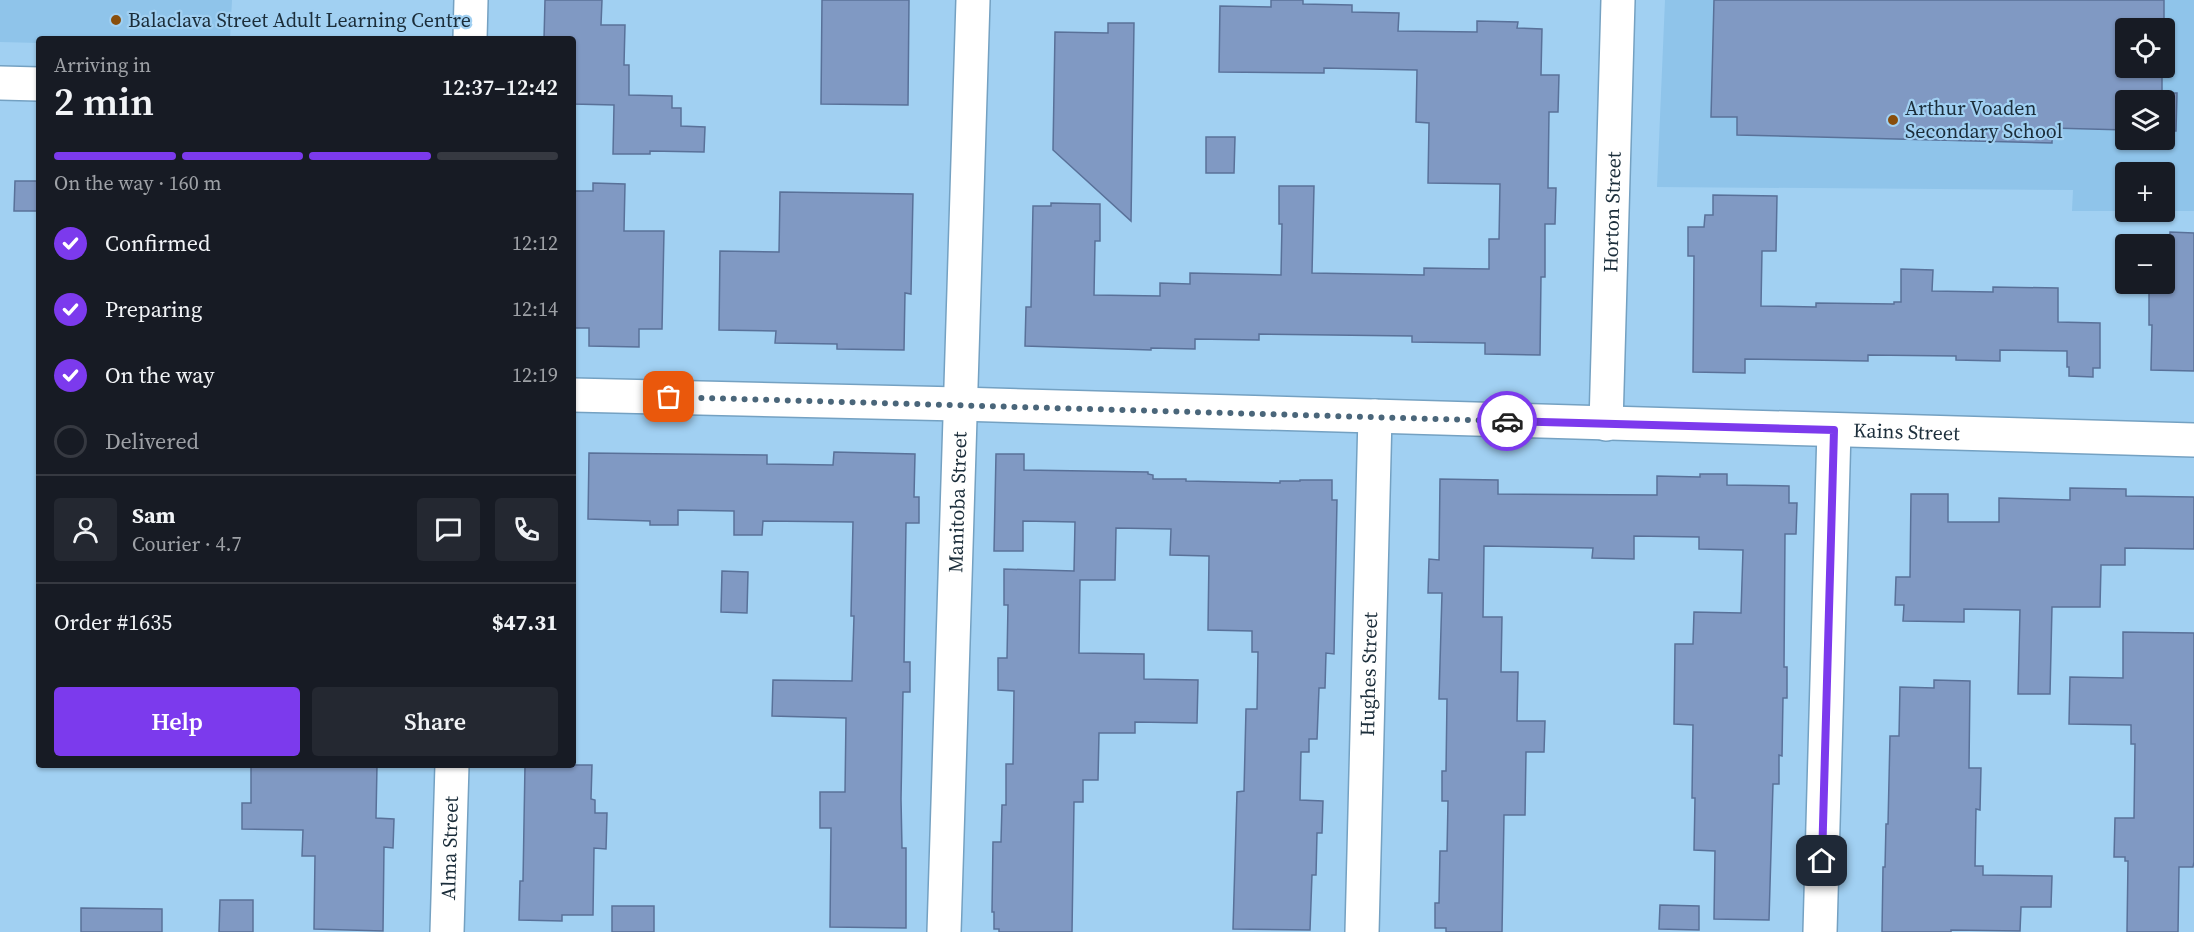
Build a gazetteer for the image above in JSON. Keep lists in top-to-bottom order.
{
  "streets": {
    "street": [
      "Horton Street",
      "Kains Street",
      "Manitoba Street",
      "Hughes Street",
      "Alma Street"
    ]
  },
  "crossings": [
    ["Horton Street", "Kains Street"],
    ["Kains Street", "Manitoba Street"],
    ["Kains Street", "Hughes Street"]
  ],
  "places": ["Balaclava Street Adult Learning Centre", "Arthur Voaden Secondary School"],
  "page": {
    "map_buttons": ["+", "−"],
    "heading": ["2 min", "Arriving in", "12:37–12:42"],
    "panel": [
      "Sam",
      "Courier · 4.7",
      "Order #1635",
      "$47.31"
    ],
    "bar": "On the way · 160 m",
    "list": [
      ["Confirmed", "12:12"],
      ["Preparing", "12:14"],
      ["On the way", "12:19"],
      "Delivered"
    ],
    "buttons": ["Help", "Share"]
  }
}
